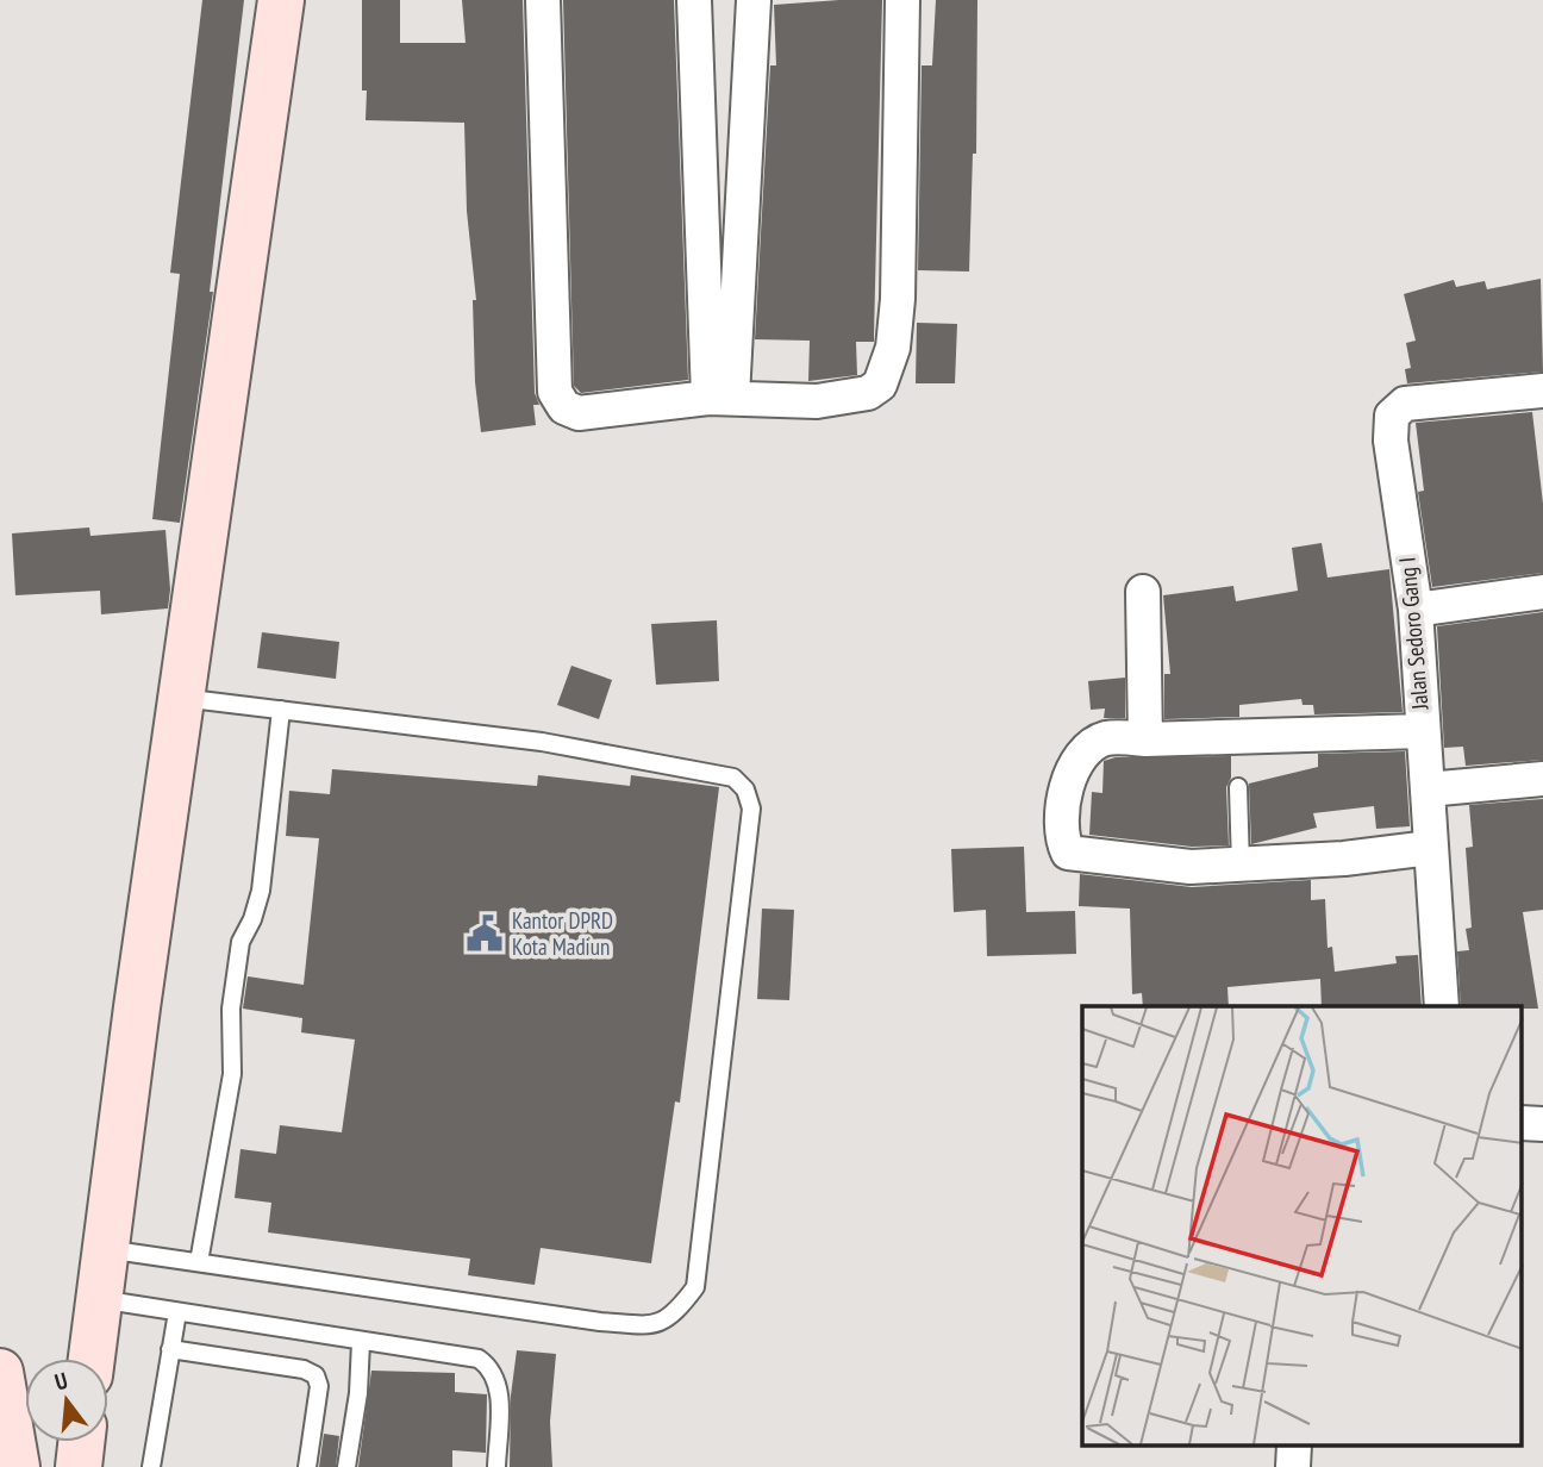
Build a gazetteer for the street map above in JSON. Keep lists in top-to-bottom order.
{
  "streets": {
    "street": ["Jalan Sedoro Gang I"]
  },
  "places": {
    "public building": ["Kantor DPRD Kota Madiun"]
  },
  "north": "top"
}
